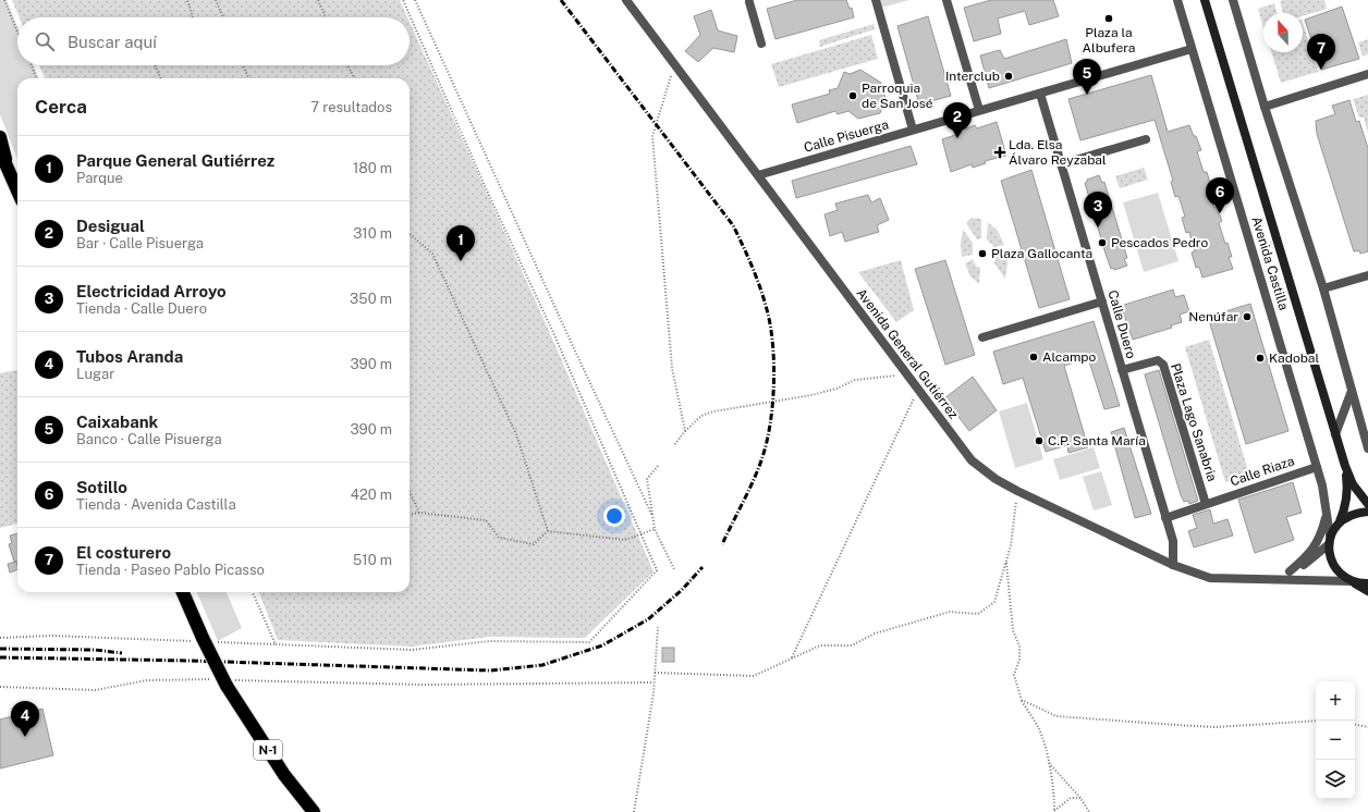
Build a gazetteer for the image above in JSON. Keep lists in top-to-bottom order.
{
  "streets": {
    "highway": ["N-1"],
    "street": [
      "Calle Pisuerga",
      "Avenida Castilla",
      "Calle Duero",
      "Avenida General Gutiérrez",
      "Plaza Lago Sanabria",
      "Calle Riaza"
    ]
  },
  "crossings": [
    ["Calle Pisuerga", "Avenida Castilla"],
    ["Calle Pisuerga", "Calle Duero"],
    ["Calle Pisuerga", "Avenida General Gutiérrez"],
    ["Avenida Castilla", "Avenida General Gutiérrez"],
    ["Avenida Castilla", "Calle Riaza"],
    ["Calle Duero", "Avenida General Gutiérrez"],
    ["Calle Duero", "Plaza Lago Sanabria"],
    ["Calle Duero", "Calle Riaza"],
    ["Plaza Lago Sanabria", "Calle Riaza"]
  ],
  "places": {
    "other": [
      "Plaza la Albufera",
      "Interclub",
      "Parroquia de San José",
      "Pescados Pedro",
      "Plaza Gallocanta",
      "Nenúfar",
      "Alcampo",
      "Kadobal",
      "C.P. Santa María"
    ],
    "health": ["Lda. Elsa Álvaro Reyzabal"]
  },
  "north": "top",
  "page": {
    "search": "Buscar aquí",
    "pins": [
      "7",
      "5",
      "2",
      "6",
      "3",
      "1",
      "4"
    ],
    "heading": ["Cerca", "7 resultados"],
    "list": [
      {
        "mark": "1",
        "name": "Parque General Gutiérrez",
        "note": "Parque",
        "value": "180 m"
      },
      {
        "mark": "2",
        "name": "Desigual",
        "note": "Bar · Calle Pisuerga",
        "value": "310 m"
      },
      {
        "mark": "3",
        "name": "Electricidad Arroyo",
        "note": "Tienda · Calle Duero",
        "value": "350 m"
      },
      {
        "mark": "4",
        "name": "Tubos Aranda",
        "note": "Lugar",
        "value": "390 m"
      },
      {
        "mark": "5",
        "name": "Caixabank",
        "note": "Banco · Calle Pisuerga",
        "value": "390 m"
      },
      {
        "mark": "6",
        "name": "Sotillo",
        "note": "Tienda · Avenida Castilla",
        "value": "420 m"
      },
      {
        "mark": "7",
        "name": "El costurero",
        "note": "Tienda · Paseo Pablo Picasso",
        "value": "510 m"
      }
    ],
    "map_buttons": ["+", "−"]
  }
}
